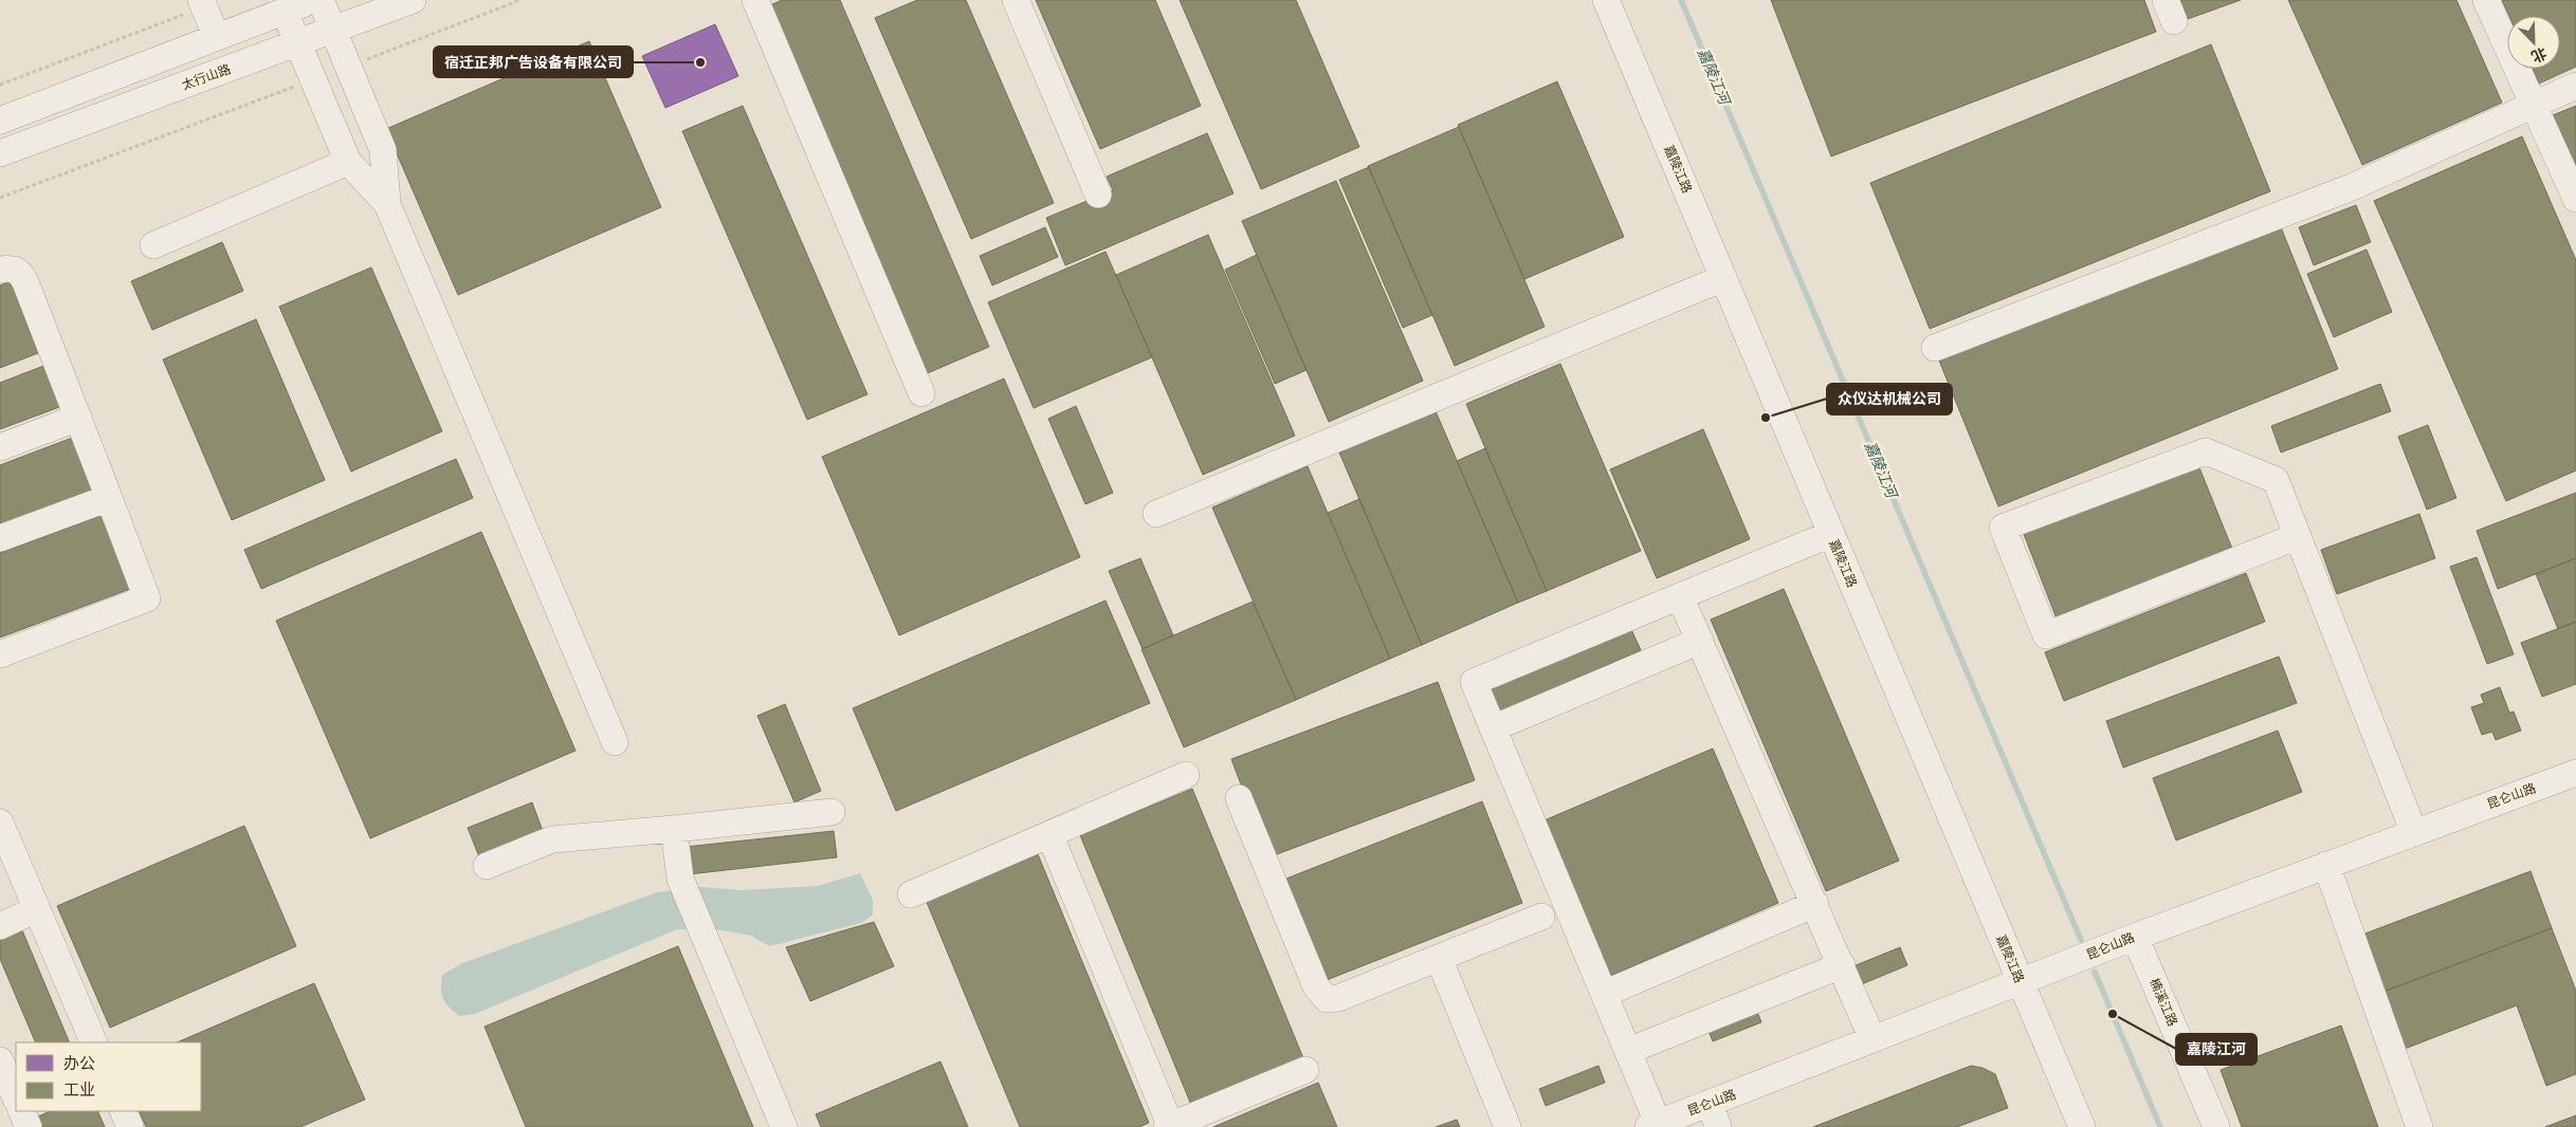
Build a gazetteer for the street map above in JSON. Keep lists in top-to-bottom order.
{
  "streets": {
    "street": [
      "太行山路",
      "嘉陵江路",
      "昆仑山路",
      "楠溪江路"
    ]
  },
  "crossings": [
    ["嘉陵江路", "昆仑山路"],
    ["昆仑山路", "楠溪江路"]
  ],
  "water": ["嘉陵江河"],
  "places": ["宿迁正邦广告设备有限公司", "众仪达机械公司", "嘉陵江河"],
  "legend": ["办公", "工业"],
  "north": "bottom right"
}
